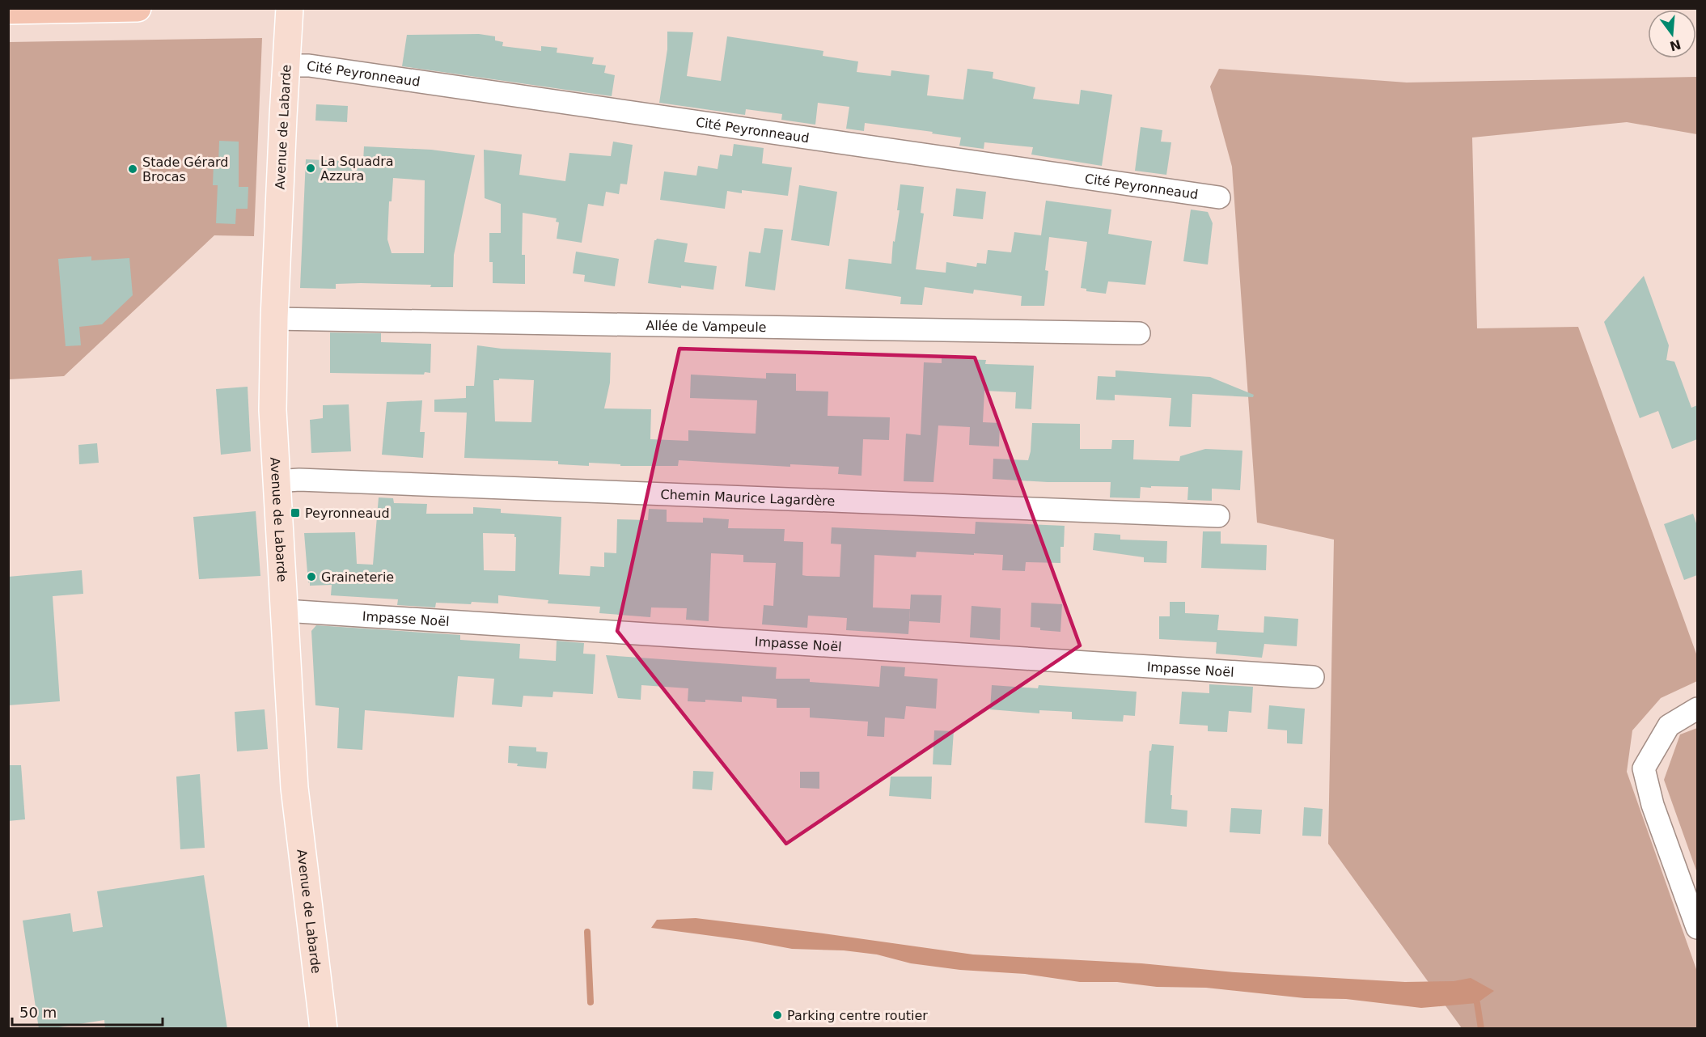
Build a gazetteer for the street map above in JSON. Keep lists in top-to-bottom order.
{
  "streets": {
    "main road": ["Avenue de Labarde"],
    "street": [
      "Cité Peyronneaud",
      "Allée de Vampeule",
      "Chemin Maurice Lagardère",
      "Impasse Noël"
    ]
  },
  "crossings": [
    ["Cité Peyronneaud", "Avenue de Labarde"],
    ["Avenue de Labarde", "Allée de Vampeule"],
    ["Avenue de Labarde", "Chemin Maurice Lagardère"],
    ["Avenue de Labarde", "Impasse Noël"]
  ],
  "places": {
    "other": [
      "La Squadra Azzura",
      "Stade Gérard Brocas",
      "Graineterie",
      "Parking centre routier"
    ],
    "transit": ["Peyronneaud"]
  },
  "scale_bar": "50 m",
  "north": "bottom"
}
